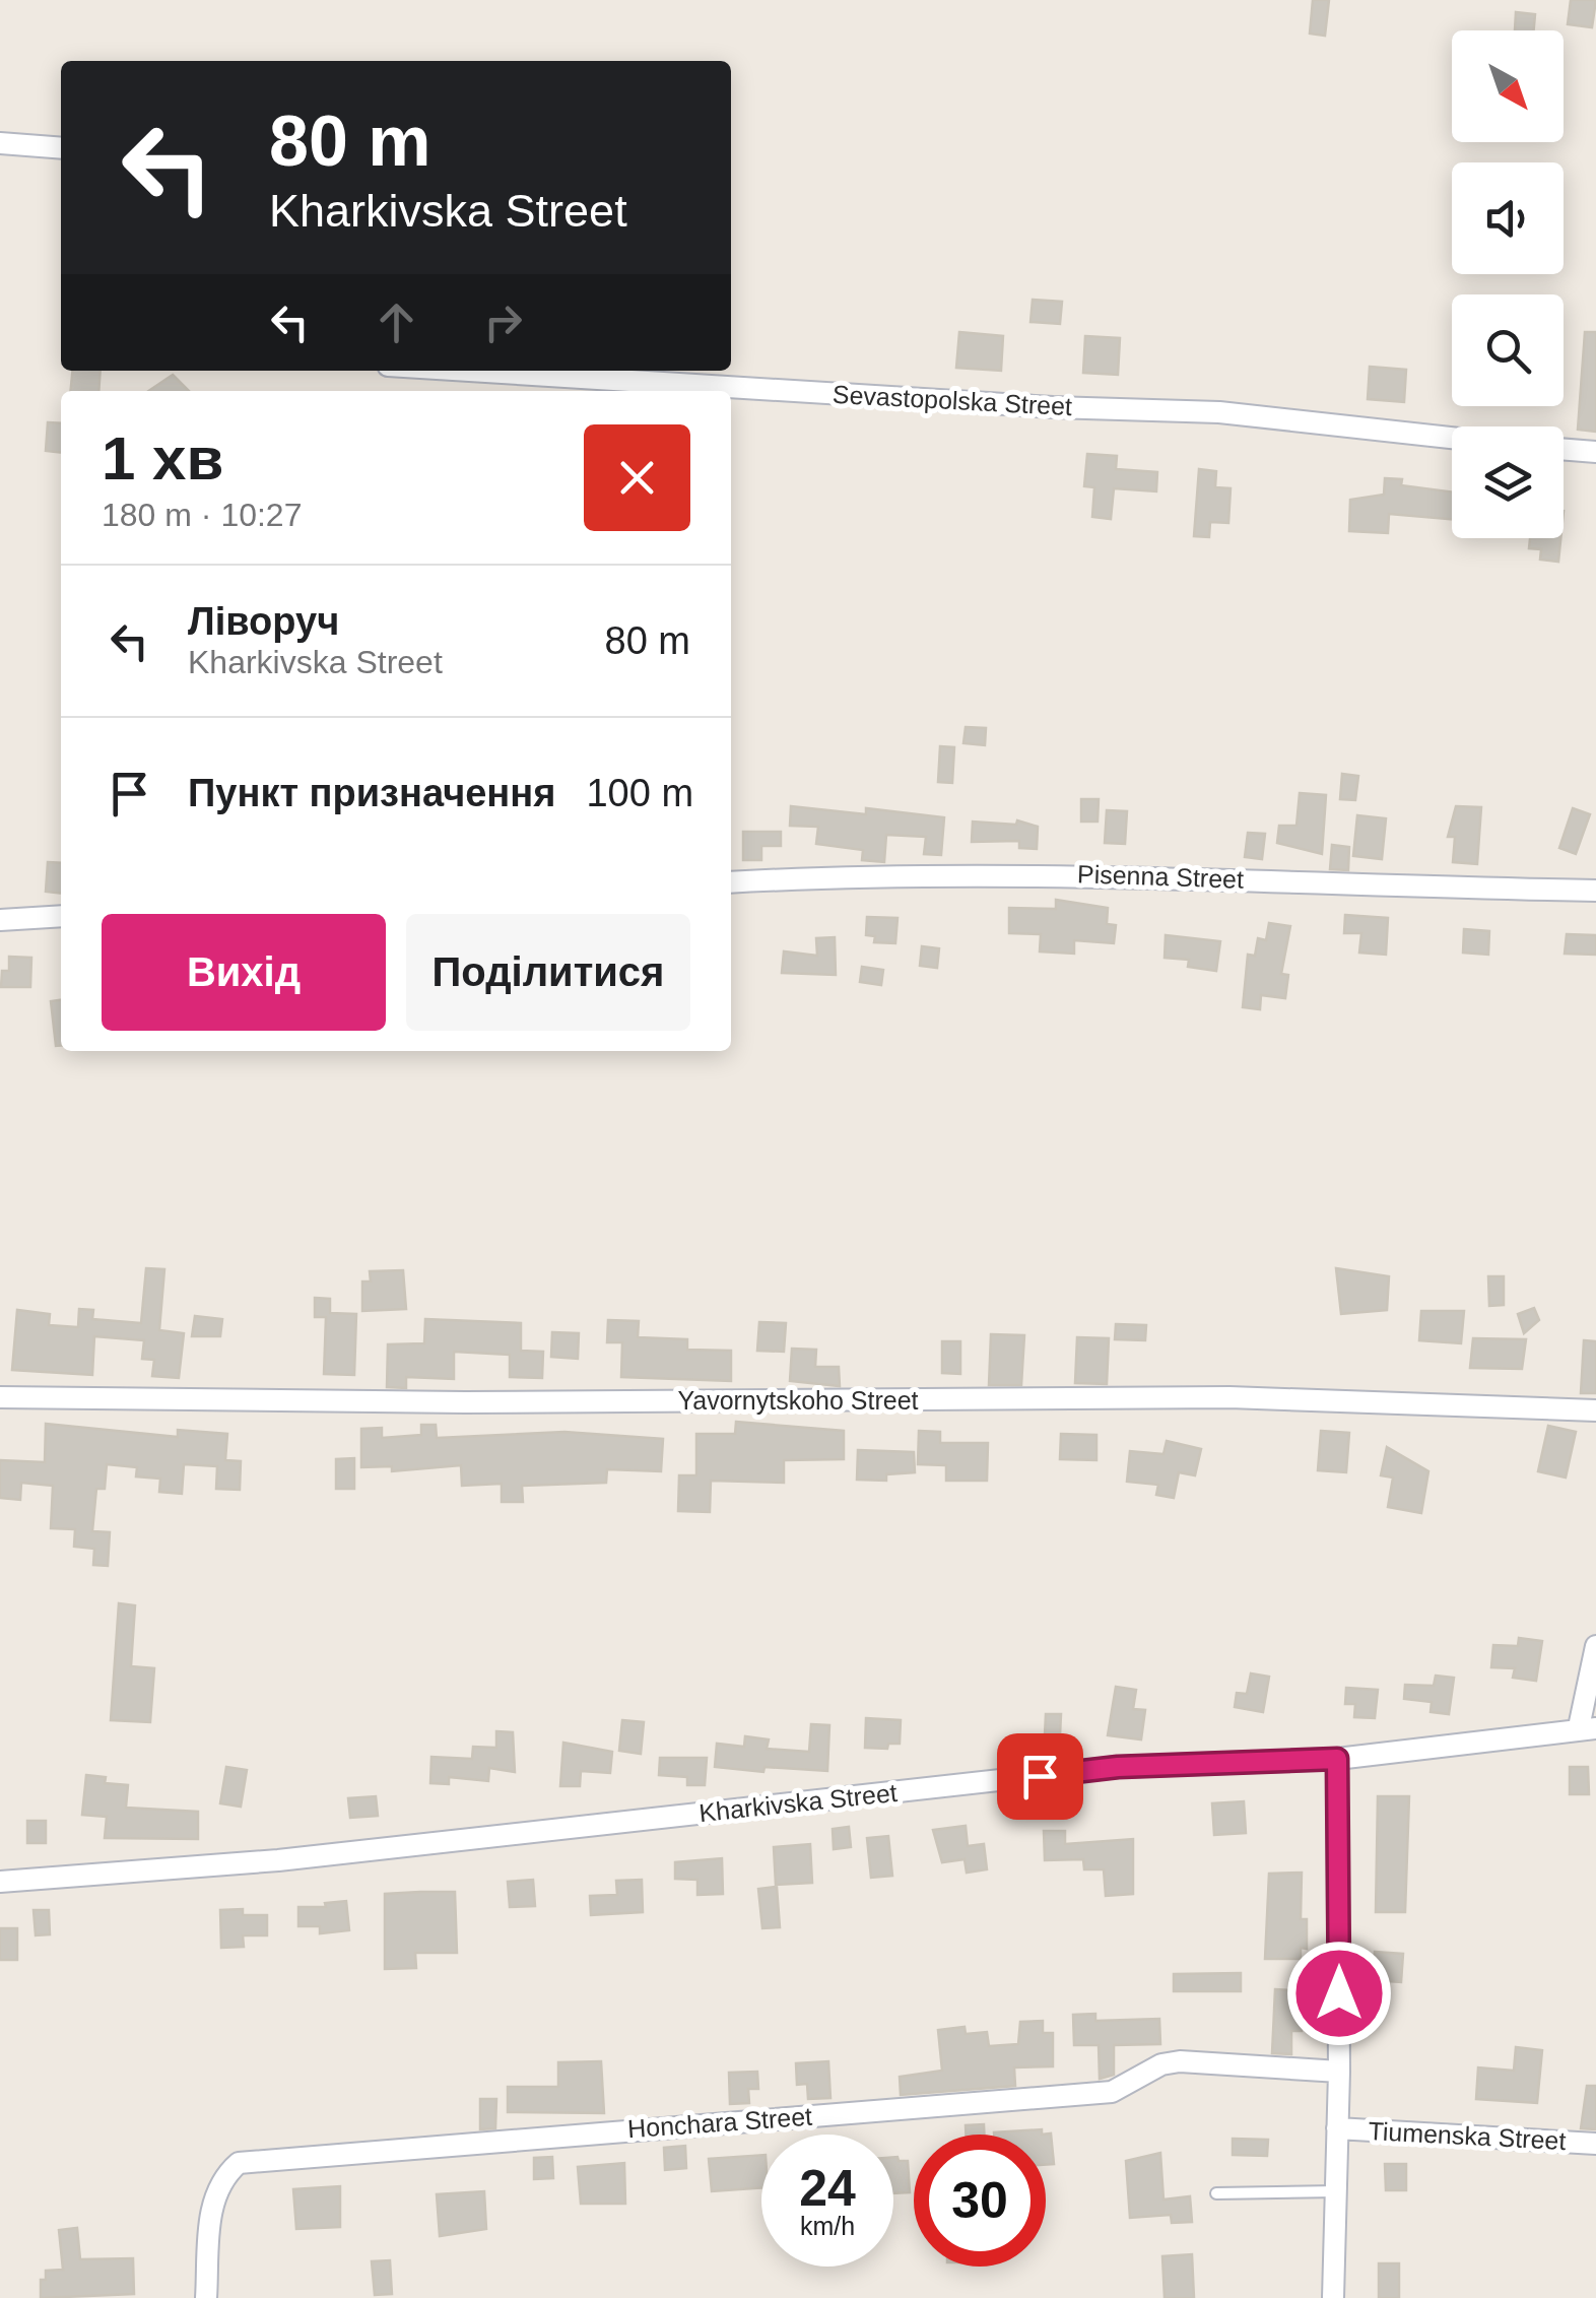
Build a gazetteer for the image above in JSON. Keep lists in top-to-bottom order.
{
  "streets": {
    "street": [
      "Sevastopolska Street",
      "Pisenna Street",
      "Yavornytskoho Street",
      "Kharkivska Street",
      "Honchara Street",
      "Tiumenska Street"
    ]
  },
  "north": "bottom right",
  "page": {
    "turn": ["80 m", "Kharkivska Street"],
    "heading": ["1 хв", "180 m · 10:27"],
    "list": [
      {
        "name": "Ліворуч",
        "note": "Kharkivska Street",
        "value": "80 m"
      },
      {
        "name": "Пункт призначення",
        "value": "100 m"
      }
    ],
    "buttons": ["Вихід", "Поділитися"],
    "speed": "24 km/h",
    "limit": "30"
  }
}
